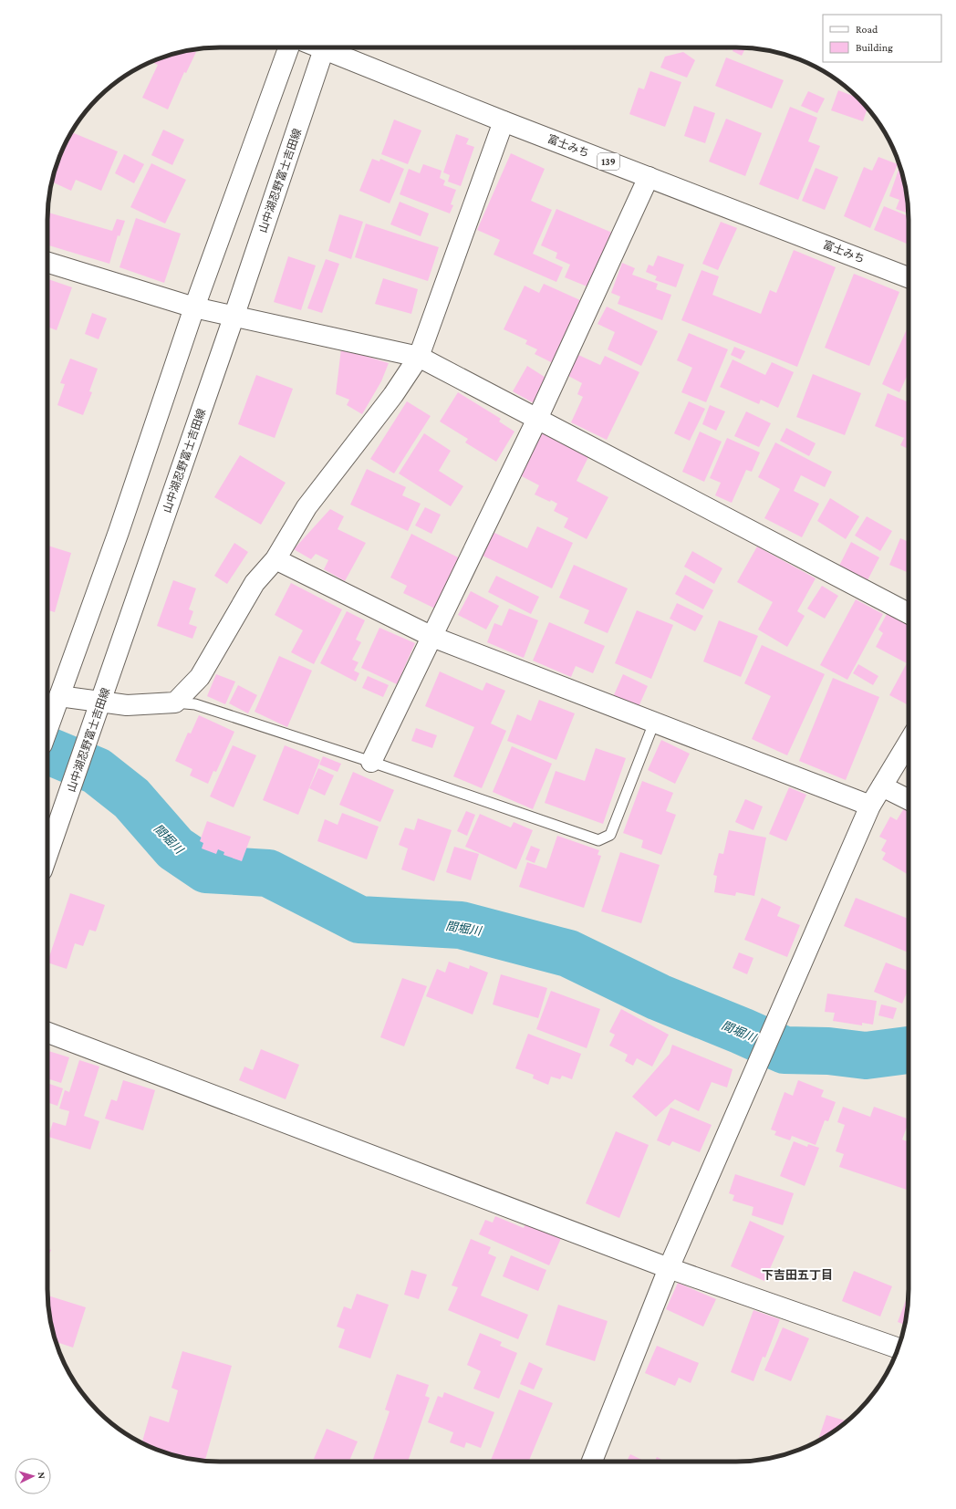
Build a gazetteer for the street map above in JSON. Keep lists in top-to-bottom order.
{
  "streets": {
    "main road": ["富士みち", "139", "山中湖忍野富士吉田線"]
  },
  "districts": ["下吉田五丁目"],
  "water": ["間堀川"],
  "legend": ["Road", "Building"],
  "north": "right"
}
